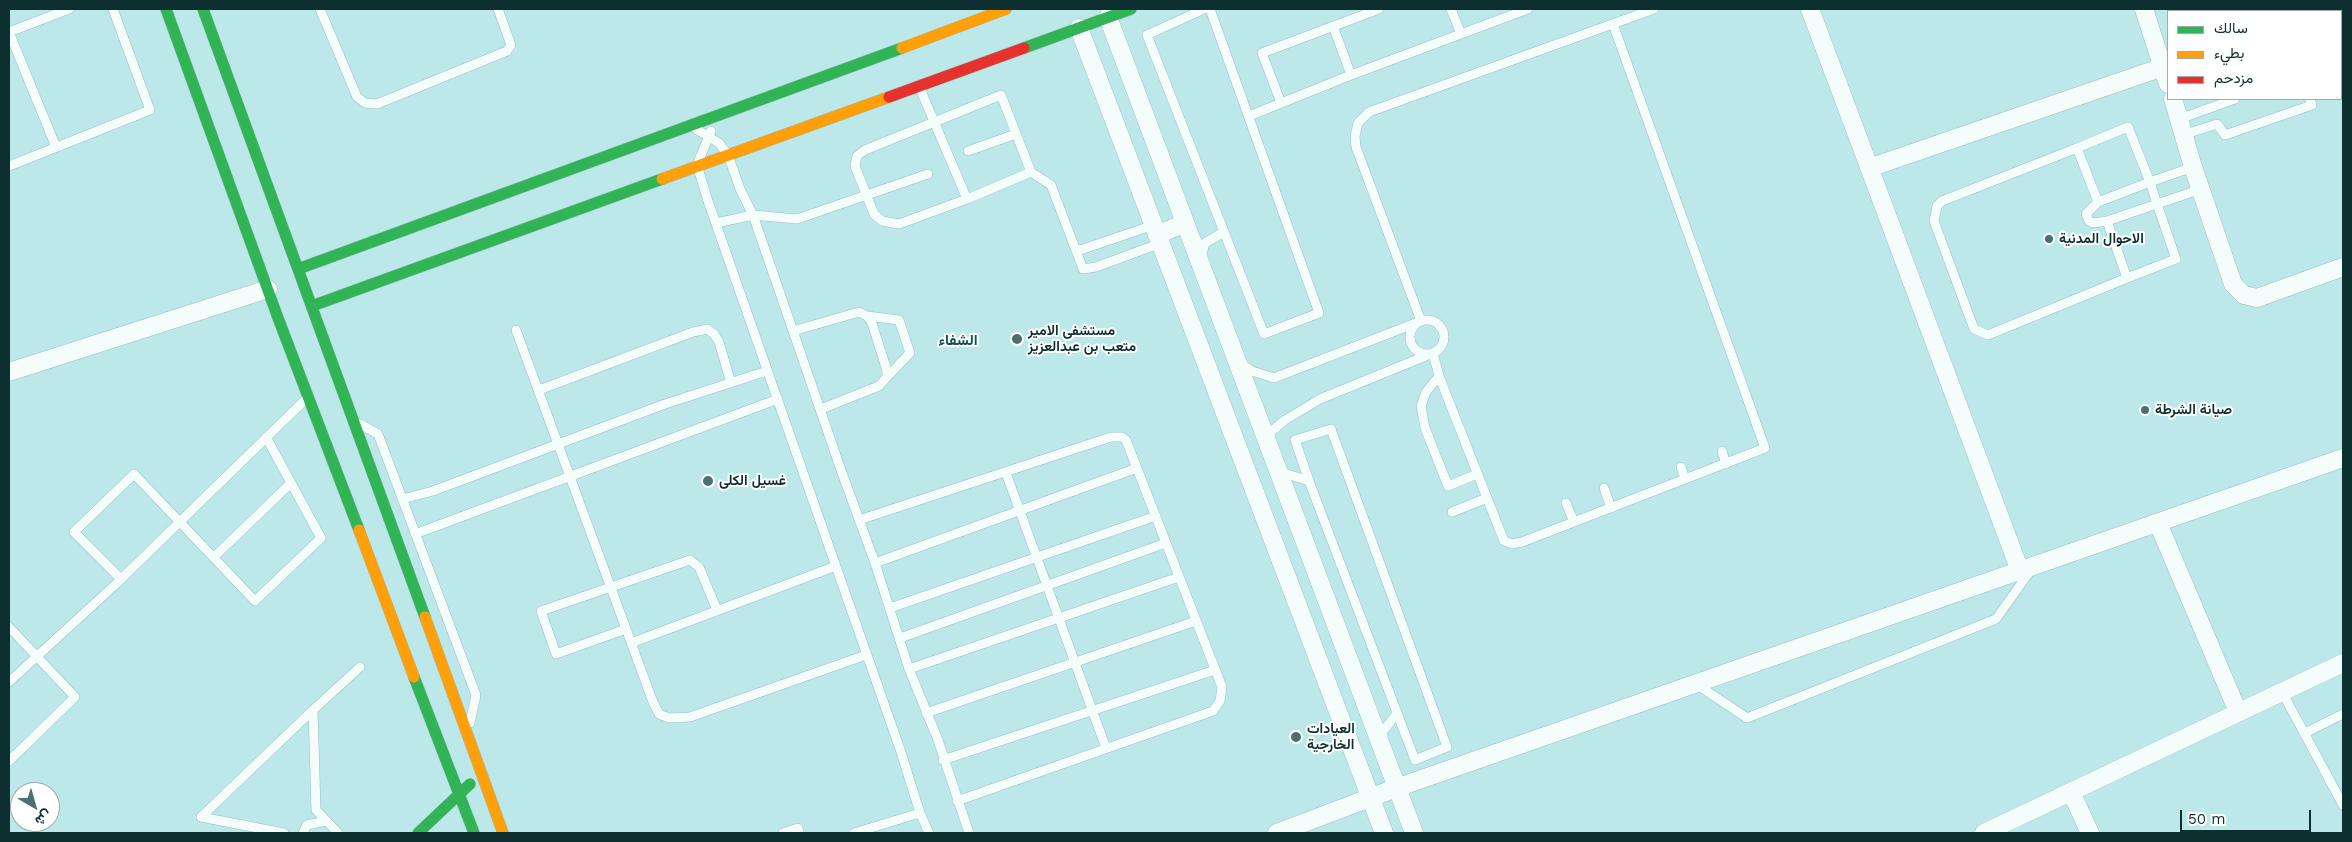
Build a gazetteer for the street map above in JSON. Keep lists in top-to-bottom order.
{
  "districts": ["الشفاء"],
  "places": [
    "الاحوال المدنية",
    "مستشفى الامير متعب بن عبدالعزيز",
    "صيانة الشرطة",
    "غسيل الكلى",
    "العيادات الخارجية"
  ],
  "legend": ["سالك", "بطيء", "مزدحم"],
  "scale_bar": "50 m",
  "north": "bottom right"
}
